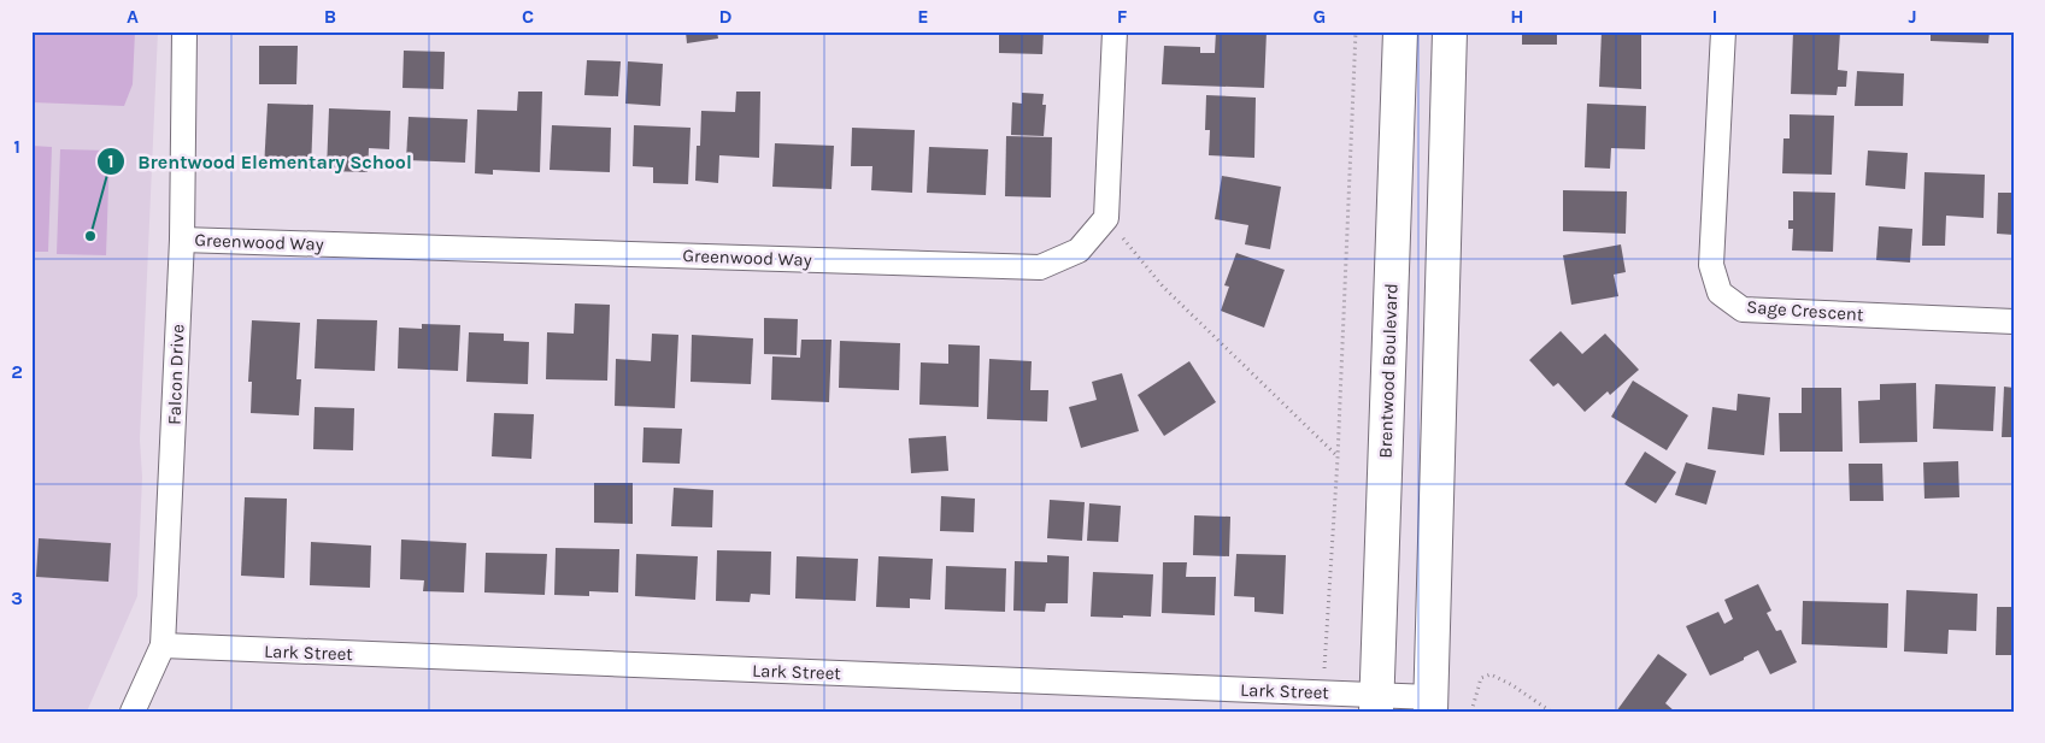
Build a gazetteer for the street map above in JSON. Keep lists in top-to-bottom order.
{
  "streets": {
    "main road": ["Brentwood Boulevard"],
    "street": [
      "Greenwood Way",
      "Sage Crescent",
      "Falcon Drive",
      "Lark Street"
    ]
  },
  "crossings": [
    ["Greenwood Way", "Falcon Drive"],
    ["Brentwood Boulevard", "Lark Street"],
    ["Falcon Drive", "Lark Street"]
  ],
  "places": ["Brentwood Elementary School"],
  "grid": {
    "columns": [
      "A",
      "B",
      "C",
      "D",
      "E",
      "F",
      "G",
      "H",
      "I",
      "J"
    ],
    "rows": ["1", "2", "3"]
  }
}
